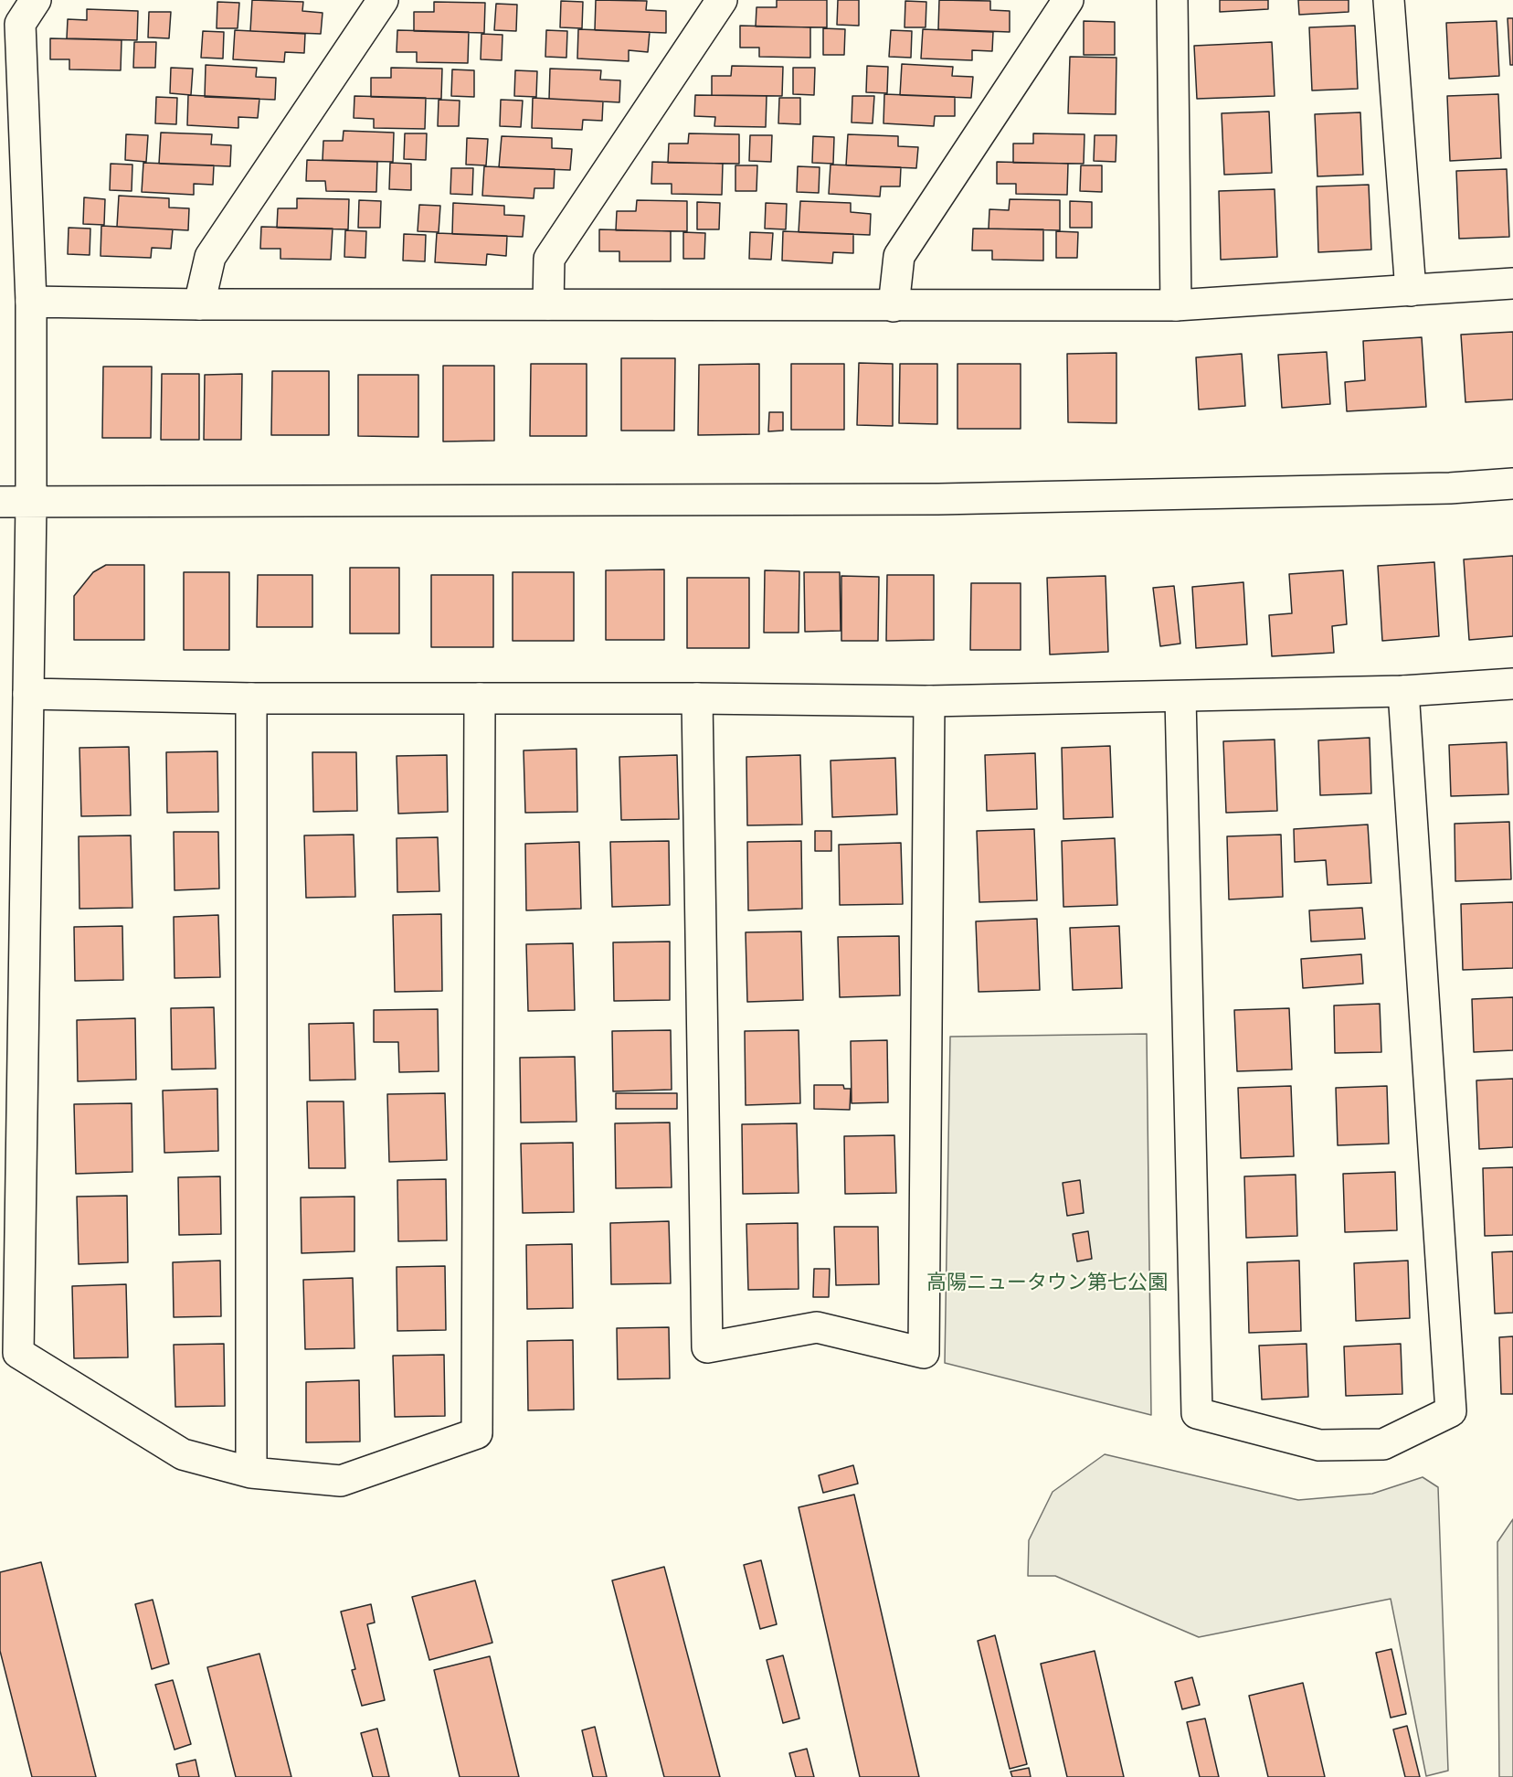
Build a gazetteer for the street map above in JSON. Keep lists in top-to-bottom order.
{
  "parks": ["高陽ニュータウン第七公園"]
}
